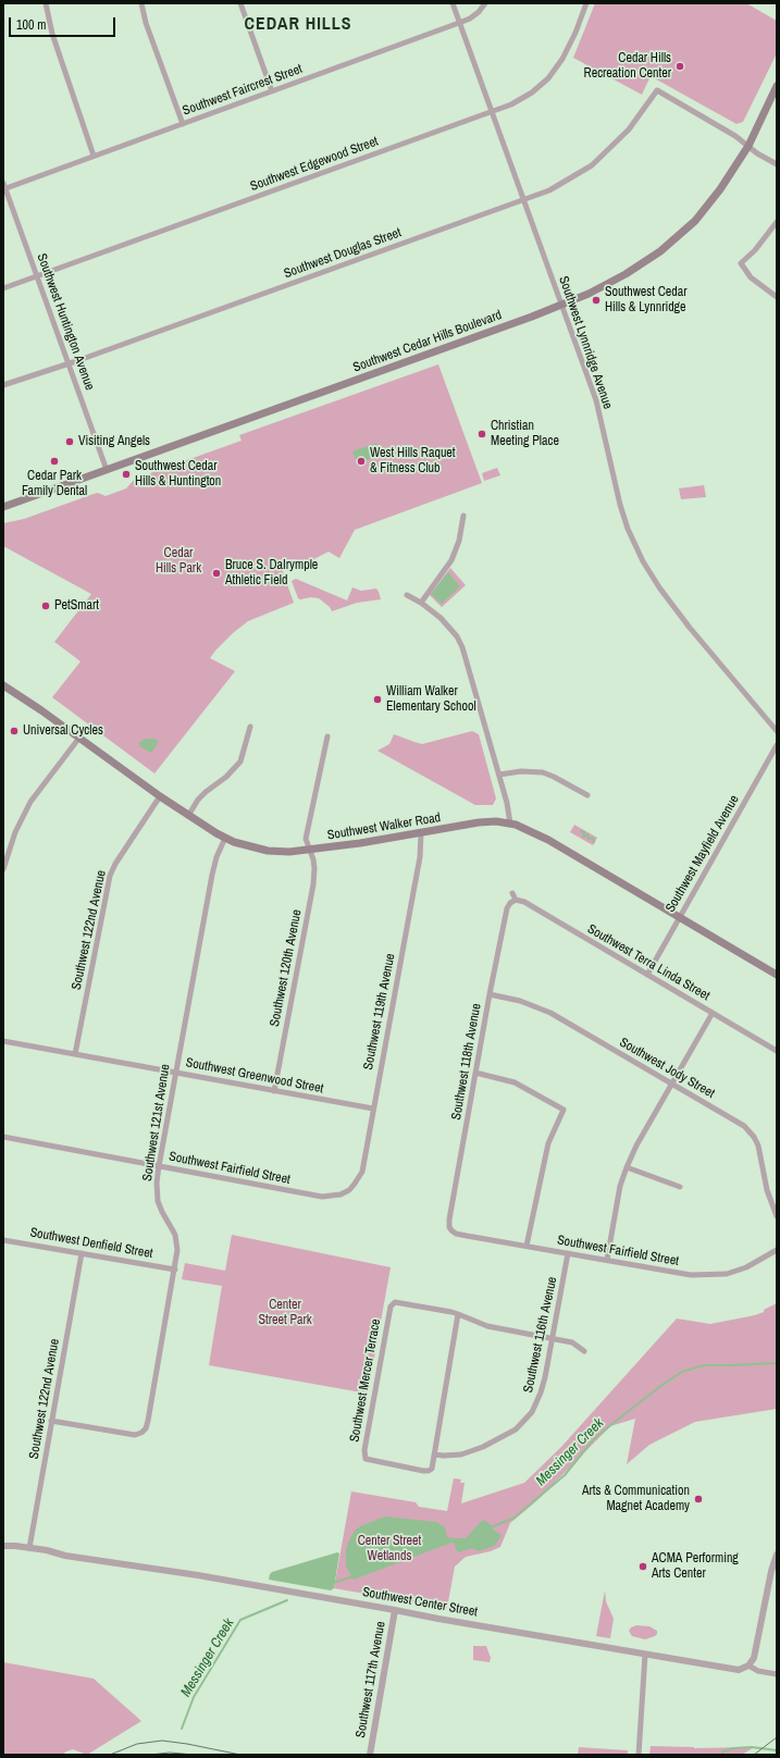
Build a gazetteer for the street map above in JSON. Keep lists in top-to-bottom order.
{
  "streets": {
    "main road": ["Southwest Cedar Hills Boulevard", "Southwest Walker Road"],
    "street": [
      "Southwest Faircrest Street",
      "Southwest Edgewood Street",
      "Southwest Douglas Street",
      "Southwest Huntington Avenue",
      "Southwest Lynnridge Avenue",
      "Southwest Mayfield Avenue",
      "Southwest 122nd Avenue",
      "Southwest Terra Linda Street",
      "Southwest 120th Avenue",
      "Southwest 119th Avenue",
      "Southwest 118th Avenue",
      "Southwest Jody Street",
      "Southwest Greenwood Street",
      "Southwest 121st Avenue",
      "Southwest Fairfield Street",
      "Southwest Denfield Street",
      "Southwest 116th Avenue",
      "Southwest Mercer Terrace",
      "Southwest Center Street",
      "Southwest 117th Avenue"
    ]
  },
  "crossings": [
    ["Southwest Faircrest Street", "Southwest Huntington Avenue"],
    ["Southwest Faircrest Street", "Southwest Lynnridge Avenue"],
    ["Southwest Edgewood Street", "Southwest Huntington Avenue"],
    ["Southwest Edgewood Street", "Southwest Lynnridge Avenue"],
    ["Southwest Douglas Street", "Southwest Huntington Avenue"],
    ["Southwest Douglas Street", "Southwest Cedar Hills Boulevard"],
    ["Southwest Douglas Street", "Southwest Lynnridge Avenue"],
    ["Southwest Huntington Avenue", "Southwest Cedar Hills Boulevard"],
    ["Southwest Cedar Hills Boulevard", "Southwest Lynnridge Avenue"],
    ["Southwest Walker Road", "Southwest Mayfield Avenue"],
    ["Southwest Walker Road", "Southwest 122nd Avenue"],
    ["Southwest Walker Road", "Southwest 120th Avenue"],
    ["Southwest Walker Road", "Southwest 119th Avenue"],
    ["Southwest Walker Road", "Southwest 121st Avenue"],
    ["Southwest Mayfield Avenue", "Southwest Terra Linda Street"],
    ["Southwest 122nd Avenue", "Southwest Greenwood Street"],
    ["Southwest 122nd Avenue", "Southwest 121st Avenue"],
    ["Southwest 122nd Avenue", "Southwest Denfield Street"],
    ["Southwest 122nd Avenue", "Southwest Center Street"],
    ["Southwest Terra Linda Street", "Southwest 118th Avenue"],
    ["Southwest 120th Avenue", "Southwest Greenwood Street"],
    ["Southwest 119th Avenue", "Southwest Greenwood Street"],
    ["Southwest 119th Avenue", "Southwest Fairfield Street"],
    ["Southwest 118th Avenue", "Southwest Jody Street"],
    ["Southwest 118th Avenue", "Southwest Fairfield Street"],
    ["Southwest Greenwood Street", "Southwest 121st Avenue"],
    ["Southwest 121st Avenue", "Southwest Fairfield Street"],
    ["Southwest 121st Avenue", "Southwest Denfield Street"],
    ["Southwest Fairfield Street", "Southwest 116th Avenue"],
    ["Southwest 116th Avenue", "Southwest Mercer Terrace"],
    ["Southwest Center Street", "Southwest 117th Avenue"]
  ],
  "districts": ["CEDAR HILLS"],
  "water": ["Messinger Creek"],
  "parks": ["Cedar Hills Park", "Center Street Park", "Center Street Wetlands"],
  "places": [
    "Cedar Hills Recreation Center",
    "Southwest Cedar Hills & Lynnridge",
    "Christian Meeting Place",
    "Visiting Angels",
    "Cedar Park Family Dental",
    "West Hills Raquet & Fitness Club",
    "Southwest Cedar Hills & Huntington",
    "Bruce S. DaIrymple Athletic Field",
    "PetSmart",
    "William Walker Elementary School",
    "Universal Cycles",
    "Arts & Communication Magnet Academy",
    "ACMA Performing Arts Center"
  ],
  "scale_bar": "100 m"
}
